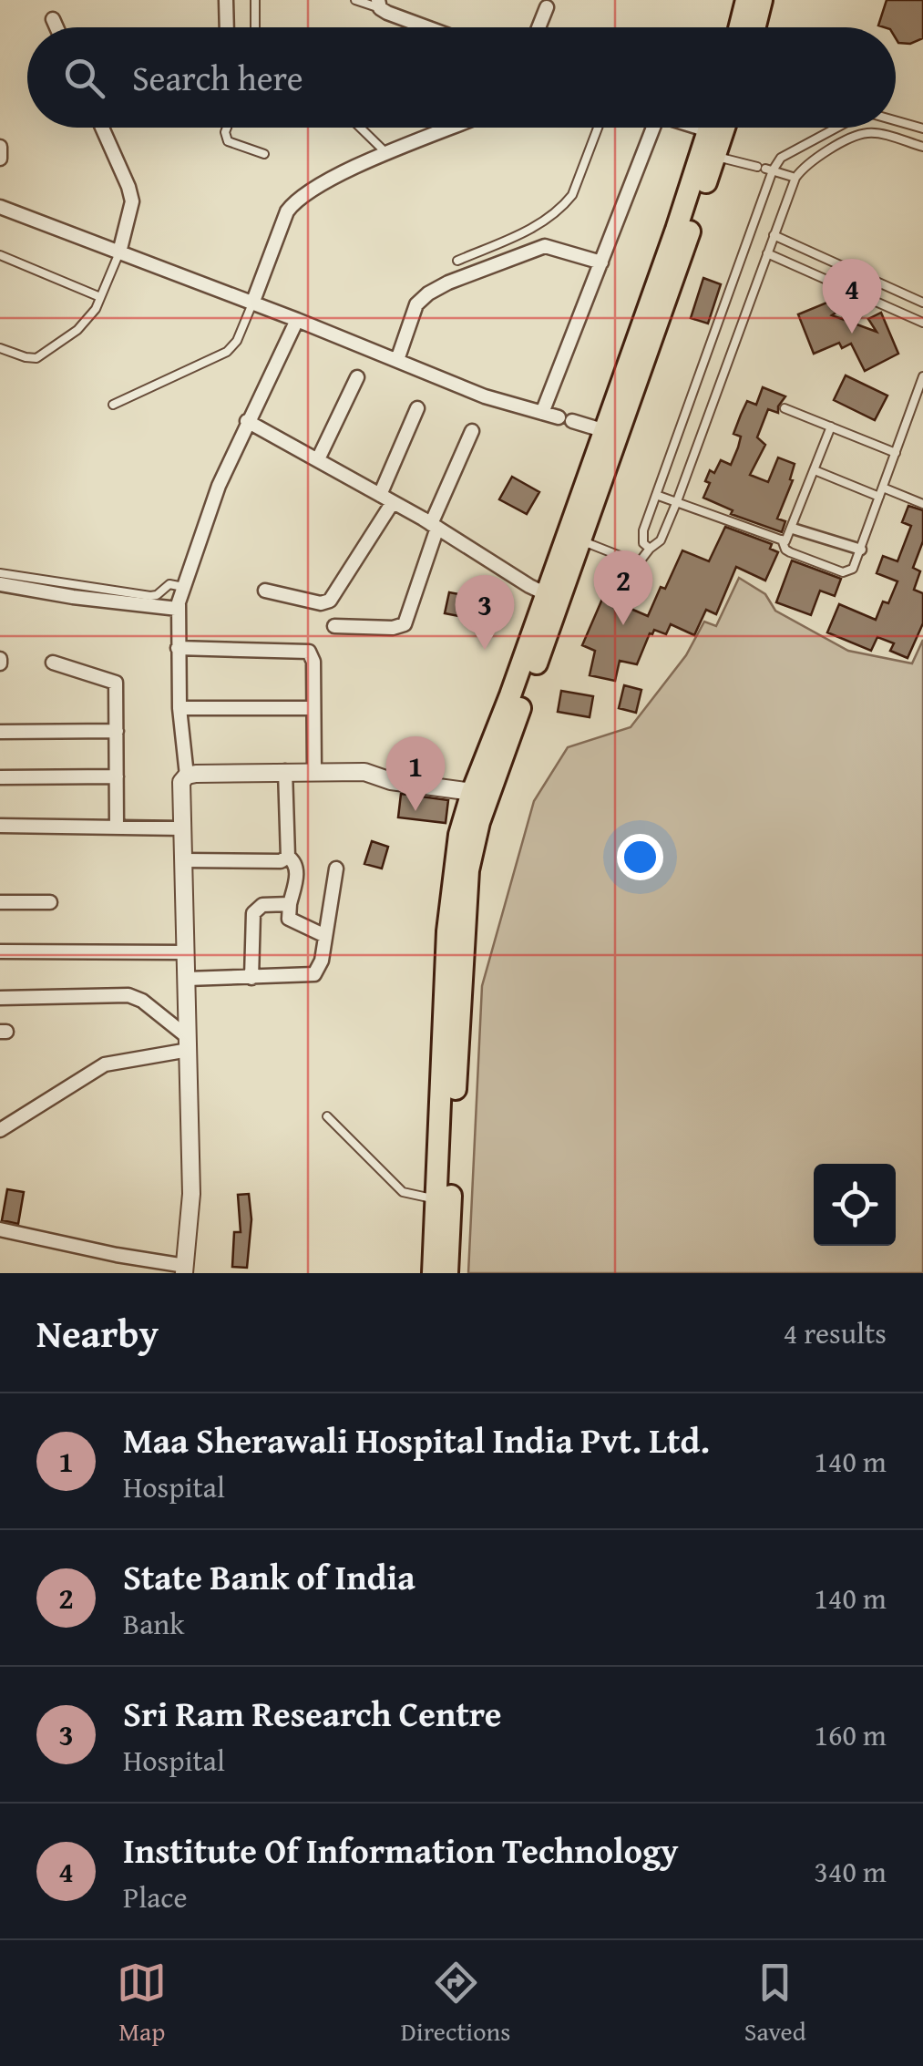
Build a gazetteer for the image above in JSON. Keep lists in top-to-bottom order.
{
  "page": {
    "search": "Search here",
    "pins": [
      "4",
      "2",
      "3",
      "1"
    ],
    "heading": ["Nearby", "4 results"],
    "list": [
      {
        "mark": "1",
        "name": "Maa Sherawali Hospital India Pvt. Ltd.",
        "note": "Hospital",
        "value": "140 m"
      },
      {
        "mark": "2",
        "name": "State Bank of India",
        "note": "Bank",
        "value": "140 m"
      },
      {
        "mark": "3",
        "name": "Sri Ram Research Centre",
        "note": "Hospital",
        "value": "160 m"
      },
      {
        "mark": "4",
        "name": "Institute Of Information Technology",
        "note": "Place",
        "value": "340 m"
      }
    ],
    "nav": ["Map", "Directions", "Saved"]
  }
}
